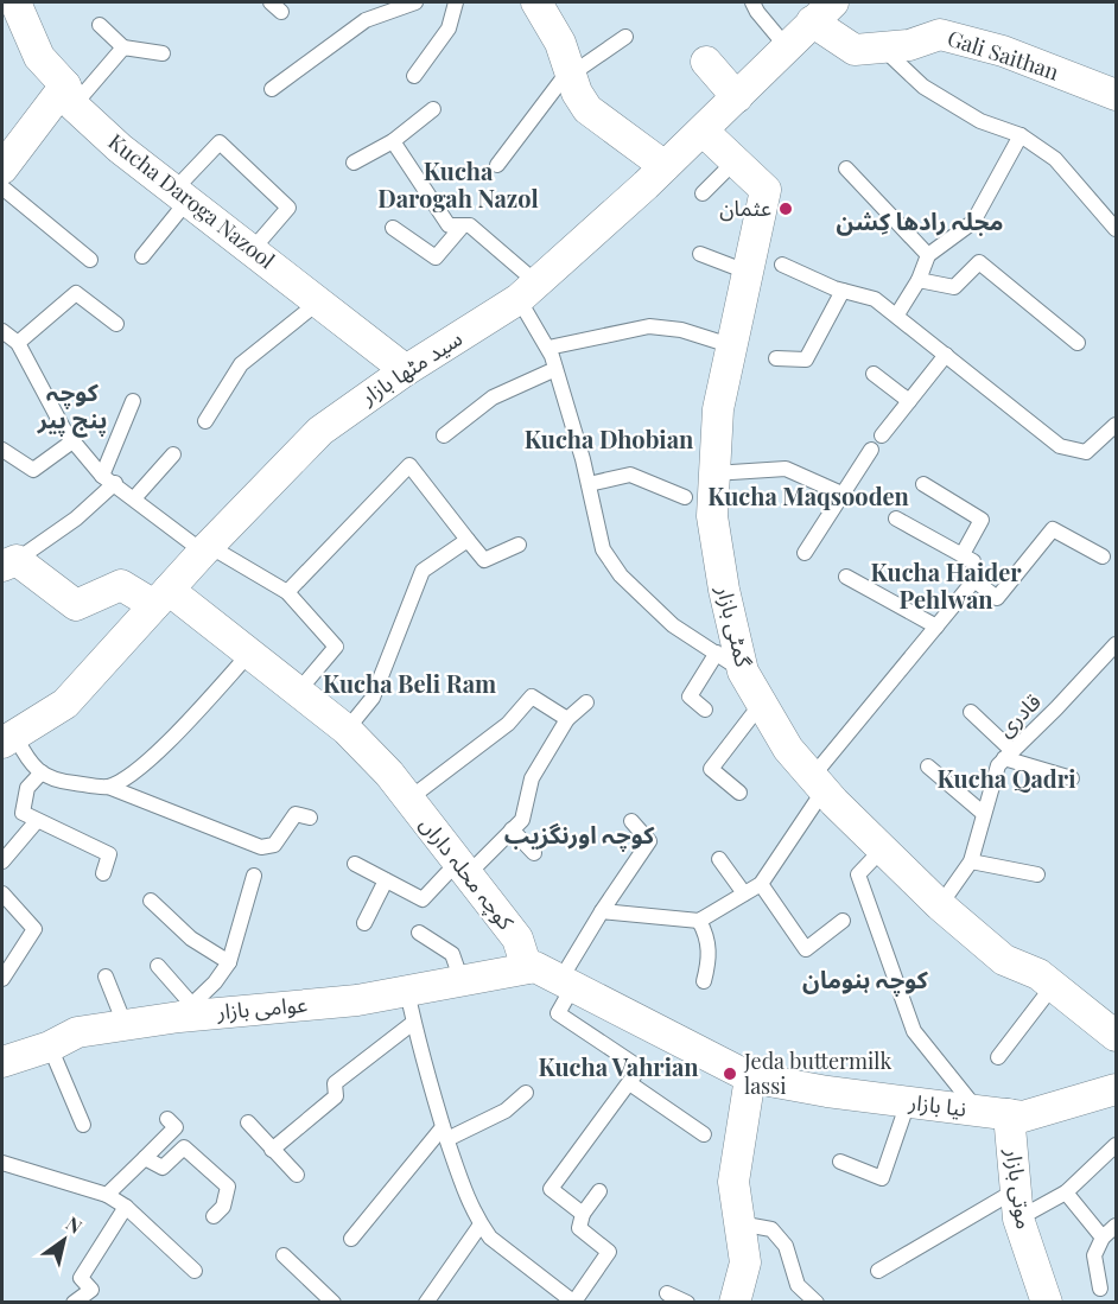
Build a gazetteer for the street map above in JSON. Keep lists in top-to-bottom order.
{
  "streets": {
    "street": [
      "Gali Saithan",
      "Kucha Daroga Nazool",
      "سید مٹھا بازار",
      "گمٹی بازار",
      "کوچہ محلہ داراں",
      "عوامی بازار",
      "نیا بازار",
      "موتی بازار"
    ],
    "lane": ["قادری"]
  },
  "crossings": [
    ["Gali Saithan", "سید مٹھا بازار"],
    ["Kucha Daroga Nazool", "سید مٹھا بازار"],
    ["سید مٹھا بازار", "گمٹی بازار"],
    ["سید مٹھا بازار", "کوچہ محلہ داراں"],
    ["گمٹی بازار", "قادری"],
    ["کوچہ محلہ داراں", "عوامی بازار"],
    ["کوچہ محلہ داراں", "نیا بازار"],
    ["عوامی بازار", "نیا بازار"],
    ["نیا بازار", "موتی بازار"]
  ],
  "districts": [
    "Kucha Darogah Nazol",
    "مجلہ رادها كِشن",
    "کوچہ پنج پیر",
    "Kucha Dhobian",
    "Kucha Maqsooden",
    "Kucha Haider Pehlwan",
    "Kucha Beli Ram",
    "Kucha Qadri",
    "کوچہ اورنگزیب",
    "کوچہ ہنومان",
    "Kucha Vahrian"
  ],
  "places": ["عثمان", "Jeda buttermilk lassi"],
  "north": "top right"
}
